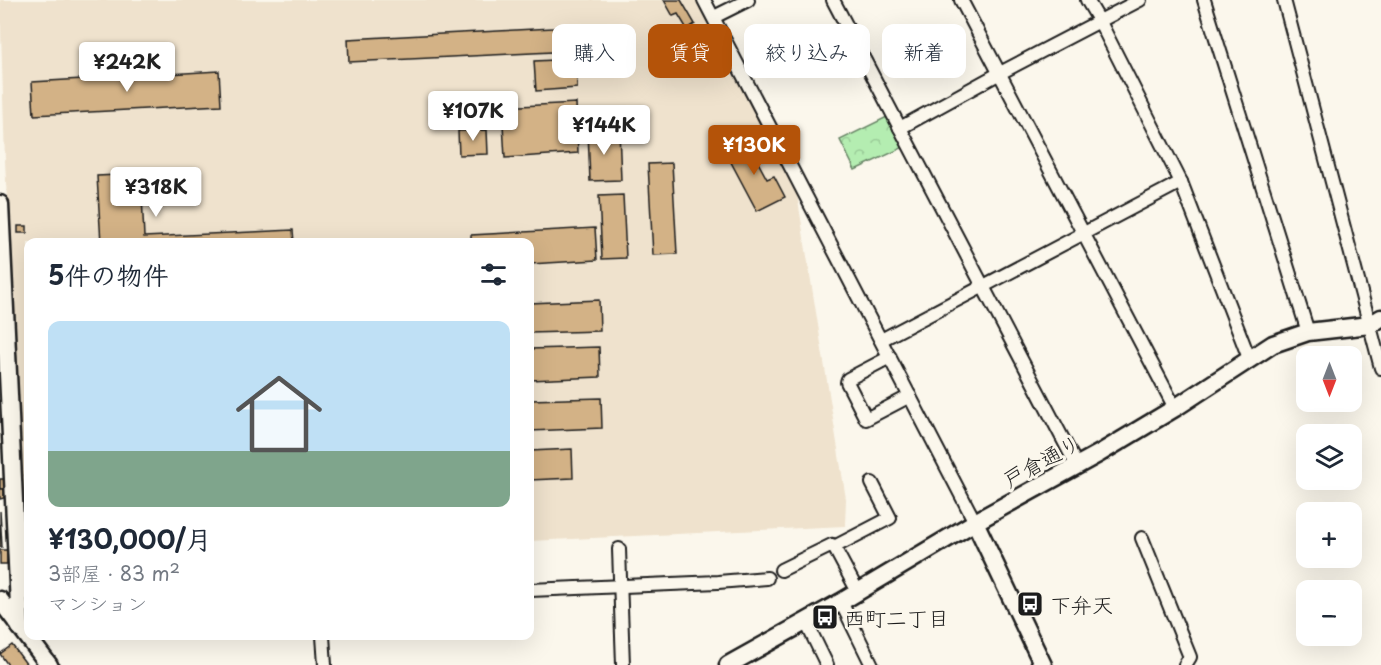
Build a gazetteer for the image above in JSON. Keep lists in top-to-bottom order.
{
  "streets": {
    "street": ["戸倉通り"]
  },
  "places": {
    "bus stop": ["下弁天", "西町二丁目"]
  },
  "north": "bottom",
  "page": {
    "chip": [
      "購入",
      "賃貸",
      "絞り込み",
      "新着"
    ],
    "price": [
      "¥242K",
      "¥107K",
      "¥144K",
      "¥130K",
      "¥318K"
    ],
    "heading": "5件の物件",
    "list": [
      {
        "name": "¥130,000/月",
        "note": "3部屋 · 83 m² · マンション"
      }
    ],
    "map_buttons": ["+", "−"]
  }
}
